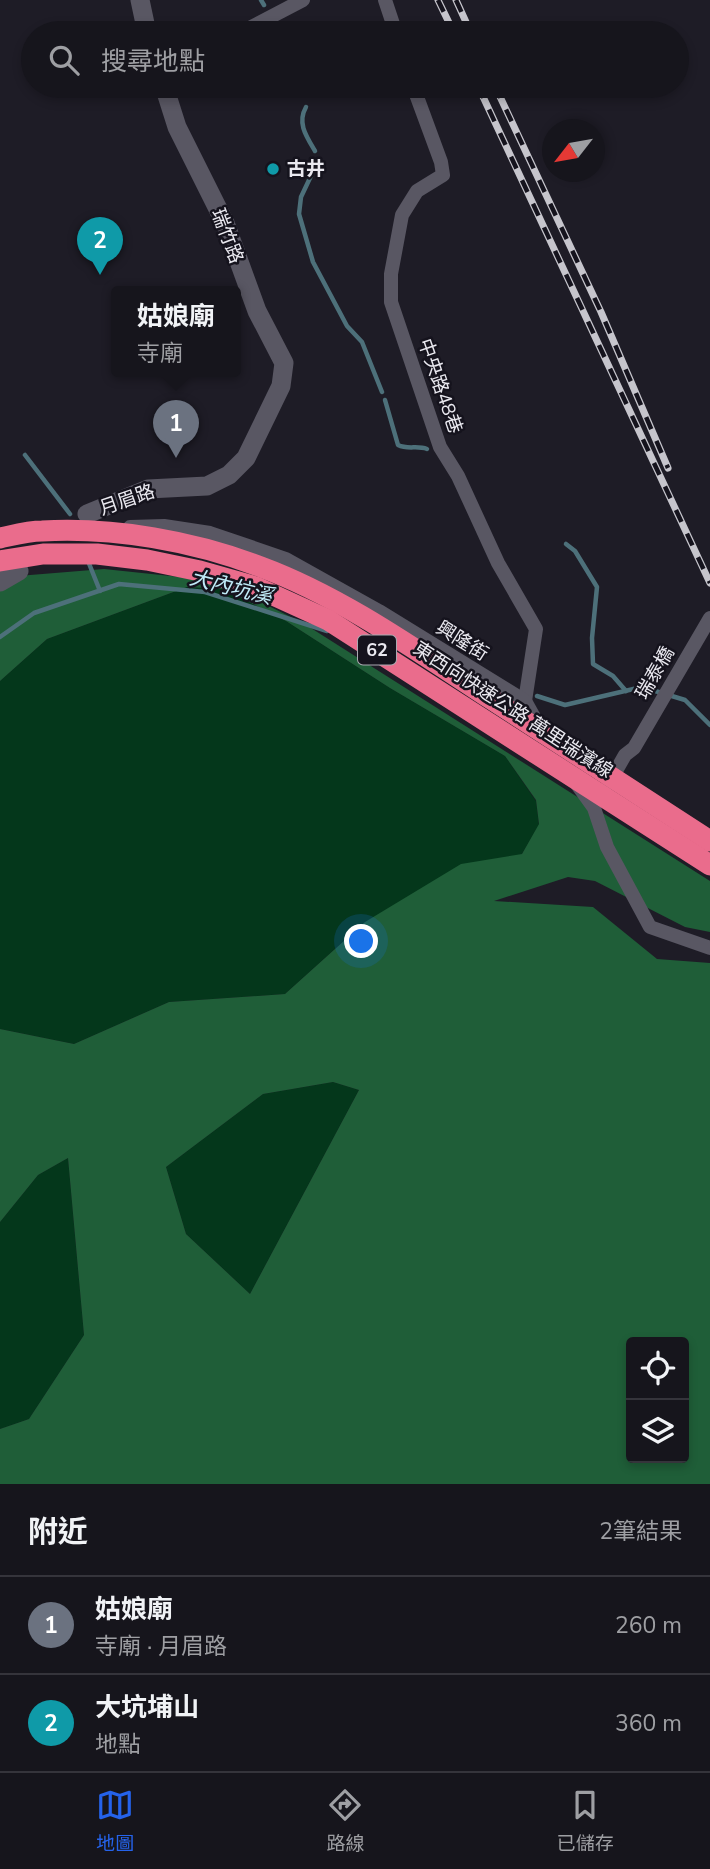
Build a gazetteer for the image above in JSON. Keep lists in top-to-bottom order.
{
  "streets": {
    "highway": ["62", "東西向快速公路 萬里瑞濱線"],
    "street": [
      "瑞竹路",
      "中央路48巷",
      "月眉路",
      "興隆街",
      "瑞泰橋"
    ]
  },
  "crossings": [
    ["瑞竹路", "月眉路"],
    ["中央路48巷", "興隆街"],
    ["月眉路", "興隆街"],
    ["興隆街", "瑞泰橋"]
  ],
  "water": ["大內坑溪"],
  "places": ["古井"],
  "north": "bottom left",
  "page": {
    "search": "搜尋地點",
    "pins": ["2", "1"],
    "popup": ["姑娘廟", "寺廟"],
    "heading": ["附近", "2筆結果"],
    "list": [
      {
        "mark": "1",
        "name": "姑娘廟",
        "note": "寺廟 · 月眉路",
        "value": "260 m"
      },
      {
        "mark": "2",
        "name": "大坑埔山",
        "note": "地點",
        "value": "360 m"
      }
    ],
    "nav": ["地圖", "路線", "已儲存"]
  }
}
